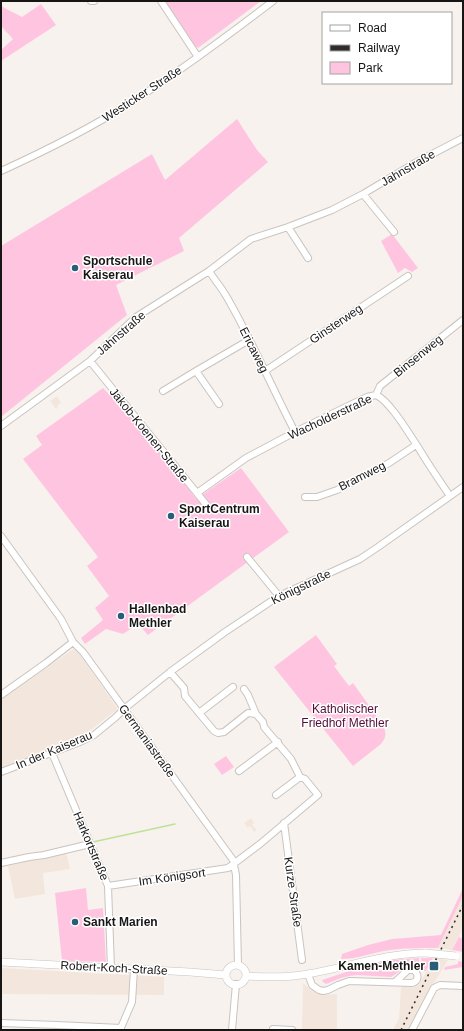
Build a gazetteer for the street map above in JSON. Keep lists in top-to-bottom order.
{
  "streets": {
    "main road": ["Robert-Koch-Straße"],
    "street": [
      "Westicker Straße",
      "Jahnstraße",
      "Ginsterweg",
      "Ericaweg",
      "Binsenweg",
      "Wacholderstraße",
      "Jakob-Koenen-Straße",
      "Bramweg",
      "Königstraße",
      "Germaniastraße",
      "In der Kaiserau",
      "Harkortstraße",
      "Im Königsort",
      "Kurze Straße"
    ]
  },
  "crossings": [
    ["Jahnstraße", "Ericaweg"],
    ["Jahnstraße", "Jakob-Koenen-Straße"],
    ["Ginsterweg", "Ericaweg"],
    ["Ericaweg", "Wacholderstraße"],
    ["Binsenweg", "Wacholderstraße"],
    ["Wacholderstraße", "Jakob-Koenen-Straße"],
    ["Wacholderstraße", "Bramweg"],
    ["Wacholderstraße", "Königstraße"],
    ["Königstraße", "Germaniastraße"],
    ["Königstraße", "In der Kaiserau"],
    ["Germaniastraße", "In der Kaiserau"],
    ["Germaniastraße", "Im Königsort"],
    ["Germaniastraße", "Robert-Koch-Straße"],
    ["In der Kaiserau", "Harkortstraße"],
    ["Harkortstraße", "Im Königsort"],
    ["Harkortstraße", "Robert-Koch-Straße"],
    ["Im Königsort", "Kurze Straße"]
  ],
  "parks": ["Katholischer Friedhof Methler"],
  "places": {
    "other": [
      "Sportschule Kaiserau",
      "SportCentrum Kaiserau",
      "Hallenbad Methler",
      "Sankt Marien"
    ],
    "transit": ["Kamen-Methler"]
  },
  "legend": ["Road", "Railway", "Park"]
}
